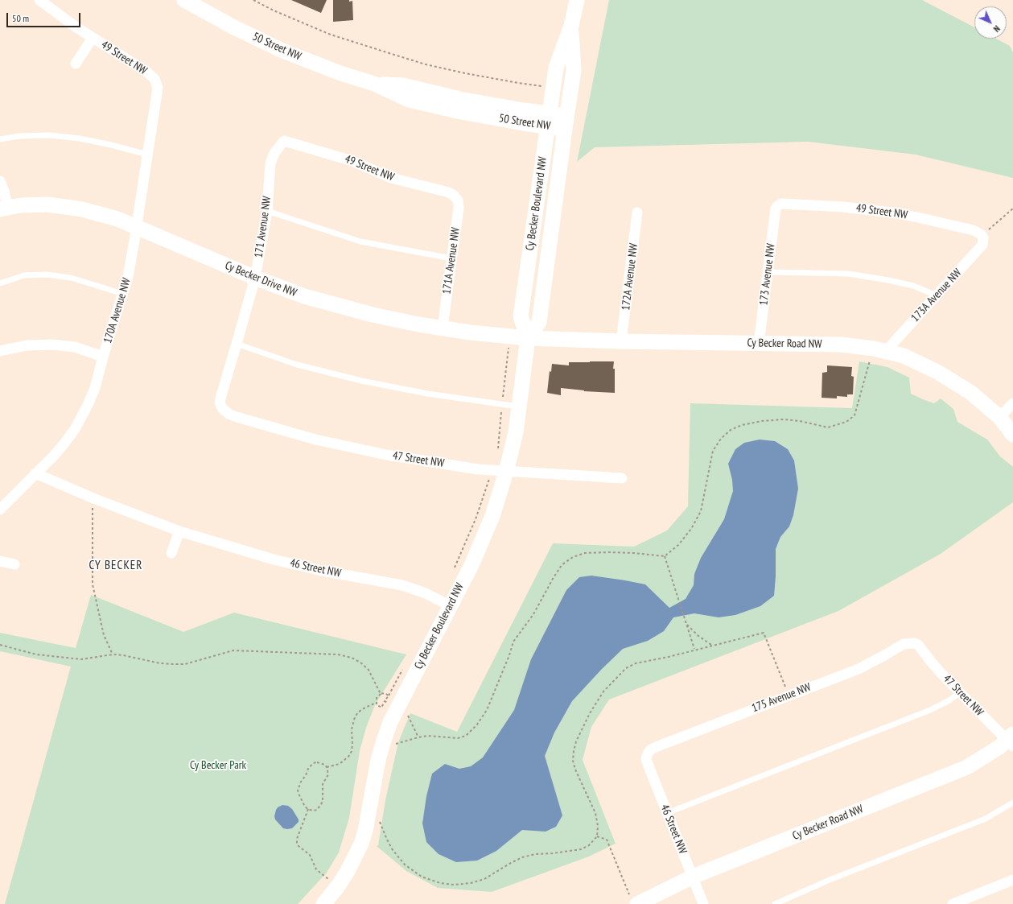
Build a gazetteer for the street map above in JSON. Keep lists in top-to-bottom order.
{
  "streets": {
    "street": [
      "50 Street NW",
      "49 Street NW",
      "Cy Becker Boulevard NW",
      "171 Avenue NW",
      "171A Avenue NW",
      "173 Avenue NW",
      "172A Avenue NW",
      "Cy Becker Drive NW",
      "173A Avenue NW",
      "170A Avenue NW",
      "Cy Becker Road NW",
      "47 Street NW",
      "46 Street NW",
      "175 Avenue NW"
    ]
  },
  "crossings": [
    ["50 Street NW", "Cy Becker Boulevard NW"],
    ["49 Street NW", "171 Avenue NW"],
    ["49 Street NW", "171A Avenue NW"],
    ["49 Street NW", "173 Avenue NW"],
    ["49 Street NW", "173A Avenue NW"],
    ["49 Street NW", "170A Avenue NW"],
    ["Cy Becker Boulevard NW", "Cy Becker Drive NW"],
    ["Cy Becker Boulevard NW", "Cy Becker Road NW"],
    ["Cy Becker Boulevard NW", "47 Street NW"],
    ["Cy Becker Boulevard NW", "46 Street NW"],
    ["171 Avenue NW", "Cy Becker Drive NW"],
    ["171 Avenue NW", "47 Street NW"],
    ["171A Avenue NW", "Cy Becker Drive NW"],
    ["173 Avenue NW", "Cy Becker Road NW"],
    ["172A Avenue NW", "Cy Becker Road NW"],
    ["Cy Becker Drive NW", "170A Avenue NW"],
    ["Cy Becker Drive NW", "Cy Becker Road NW"],
    ["173A Avenue NW", "Cy Becker Road NW"],
    ["170A Avenue NW", "46 Street NW"],
    ["Cy Becker Road NW", "47 Street NW"],
    ["Cy Becker Road NW", "46 Street NW"],
    ["47 Street NW", "175 Avenue NW"],
    ["46 Street NW", "175 Avenue NW"]
  ],
  "districts": ["CY BECKER"],
  "parks": ["Cy Becker Park"],
  "scale_bar": "50 m",
  "north": "bottom right"
}
